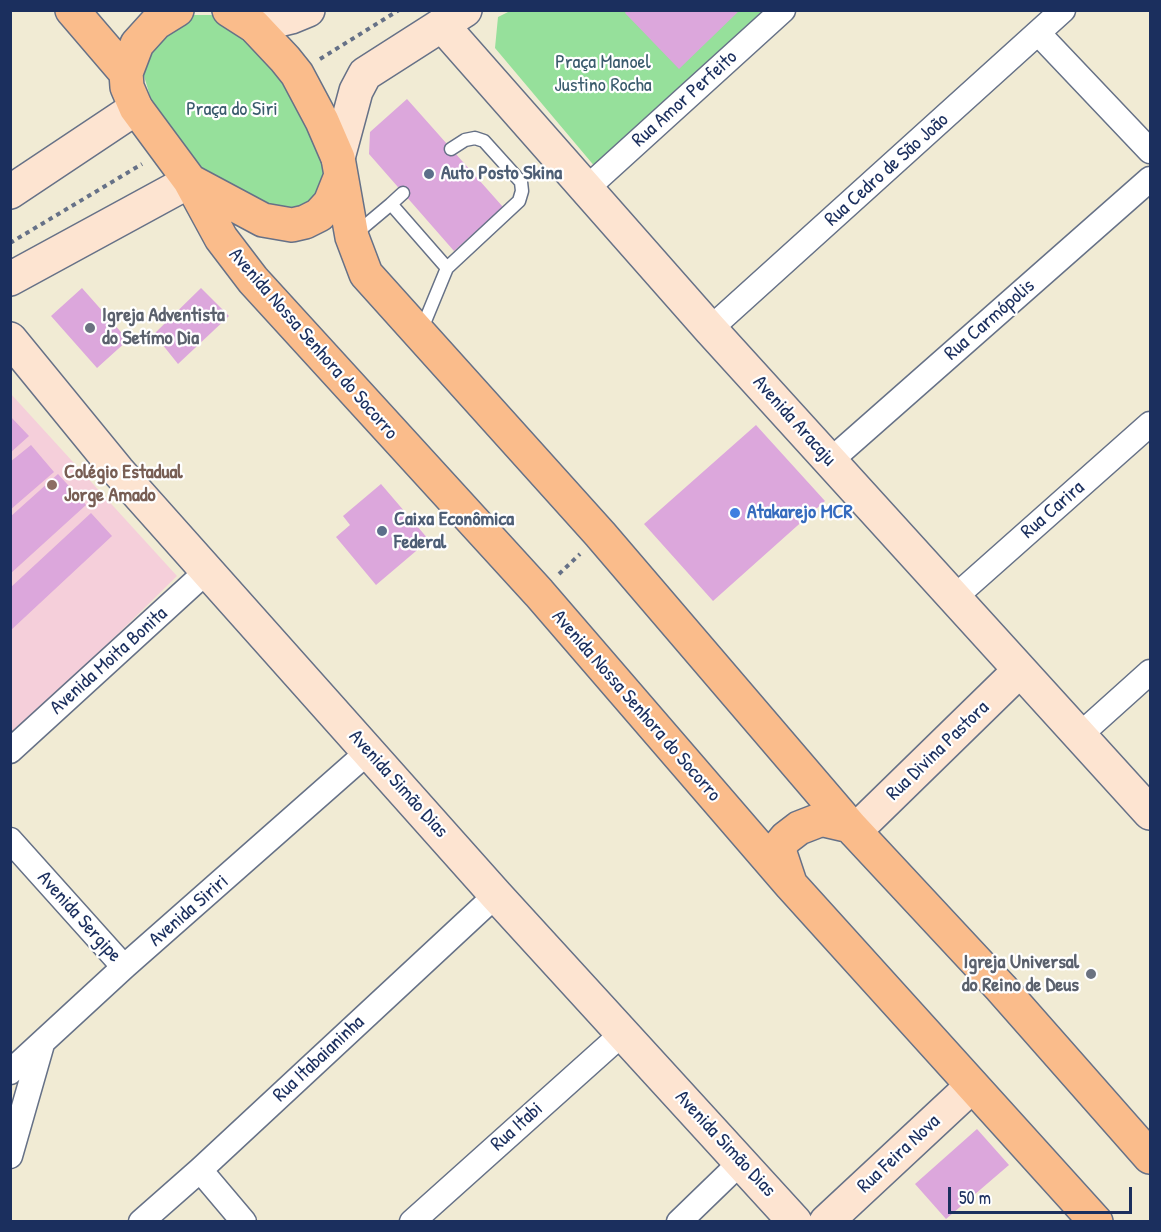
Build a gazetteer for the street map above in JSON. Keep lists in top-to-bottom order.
{
  "streets": {
    "main road": ["Avenida Nossa Senhora do Socorro"],
    "street": [
      "Rua Amor Perfeito",
      "Rua Cedro de São João",
      "Rua Carmópolis",
      "Avenida Aracaju",
      "Rua Carira",
      "Avenida Moita Bonita",
      "Rua Divina Pastora",
      "Avenida Simão Dias",
      "Avenida Siriri",
      "Avenida Sergipe",
      "Rua Itabaianinha",
      "Rua Itabi",
      "Rua Feira Nova"
    ]
  },
  "crossings": [
    ["Rua Amor Perfeito", "Avenida Aracaju"],
    ["Rua Cedro de São João", "Avenida Aracaju"],
    ["Rua Carmópolis", "Avenida Aracaju"],
    ["Avenida Nossa Senhora do Socorro", "Rua Feira Nova"],
    ["Avenida Aracaju", "Rua Carira"],
    ["Avenida Aracaju", "Rua Divina Pastora"],
    ["Avenida Moita Bonita", "Avenida Simão Dias"],
    ["Avenida Simão Dias", "Avenida Siriri"],
    ["Avenida Simão Dias", "Rua Itabaianinha"],
    ["Avenida Simão Dias", "Rua Itabi"],
    ["Avenida Siriri", "Avenida Sergipe"]
  ],
  "parks": ["Praça Manoel Justino Rocha", "Praça do Siri"],
  "places": [
    "Auto Posto Skina",
    "Igreja Adventista do Setímo Dia",
    "Colégio Estadual Jorge Amado",
    "Atakarejo MCR",
    "Caixa Econômica Federal",
    "Igreja Universal do Reino de Deus"
  ],
  "scale_bar": "50 m"
}
